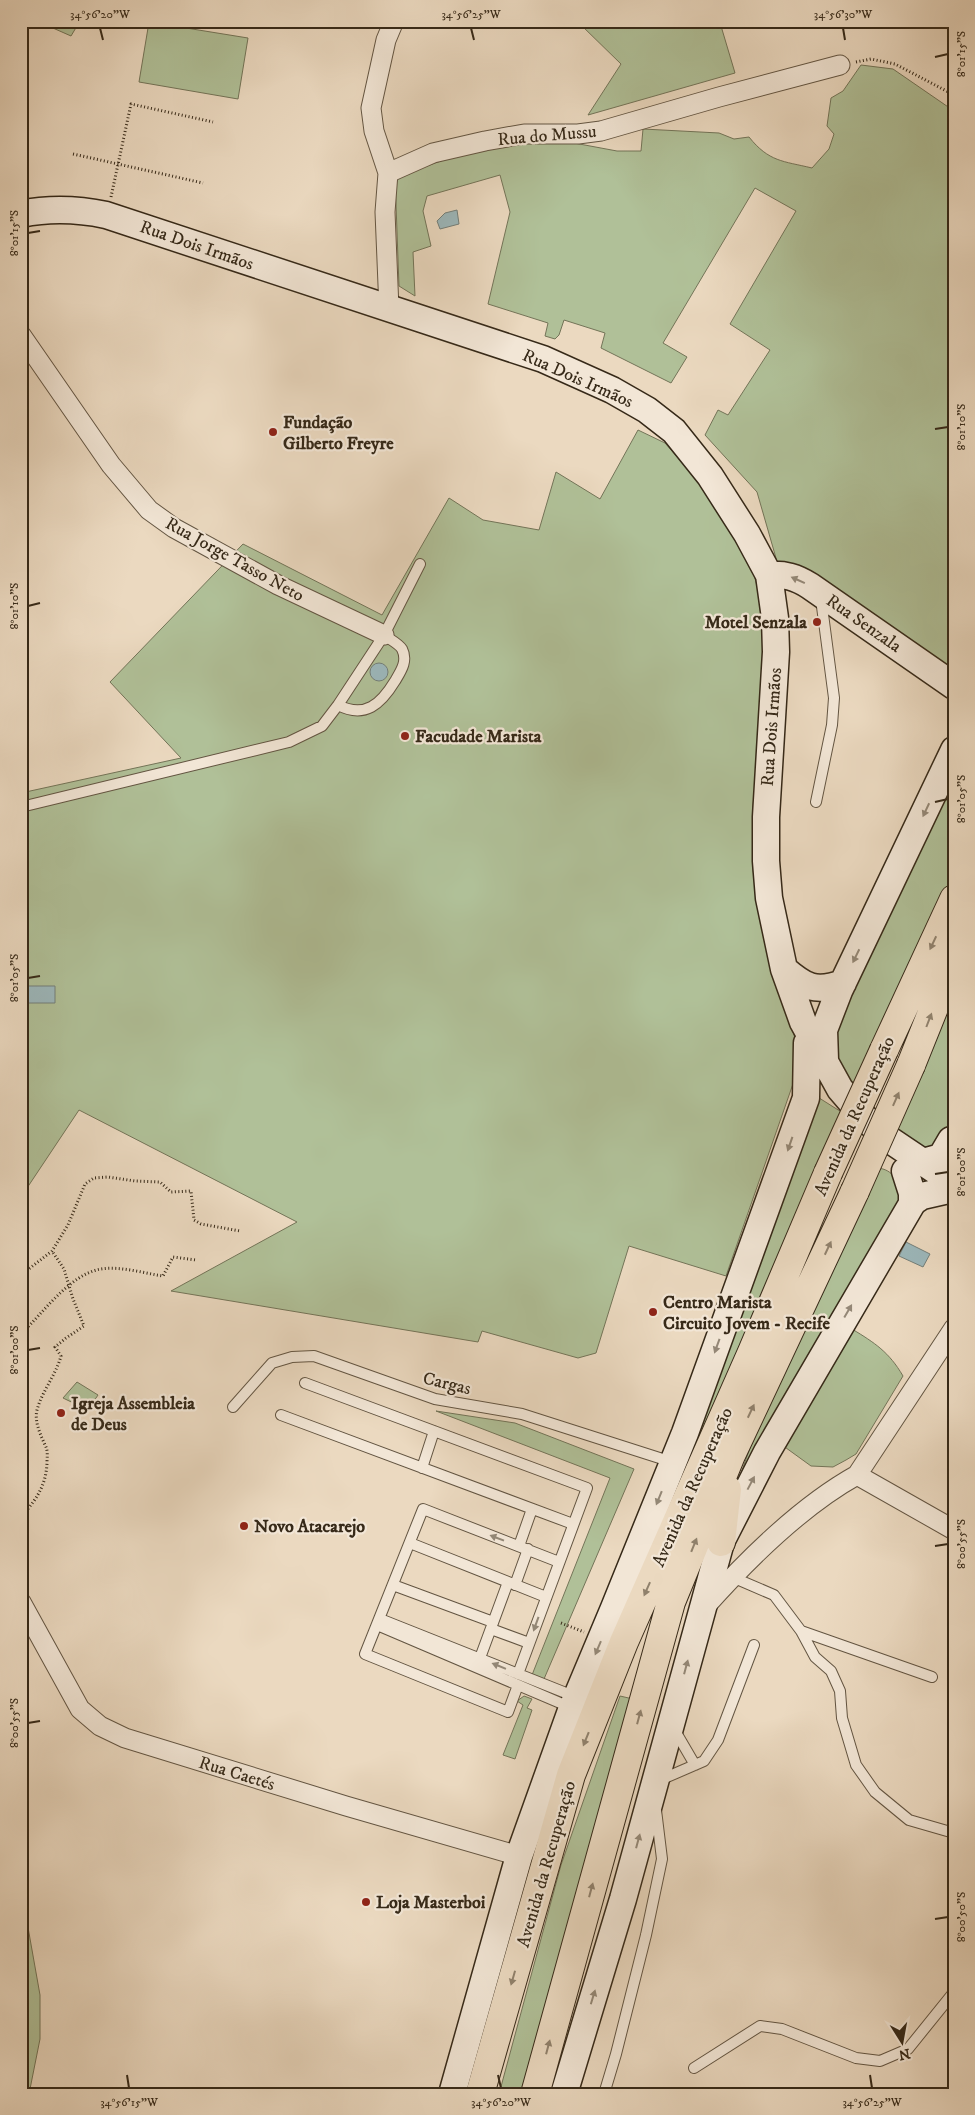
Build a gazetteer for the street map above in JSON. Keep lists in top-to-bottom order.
{
  "streets": {
    "highway": ["Avenida da Recuperação"],
    "main road": ["Rua Dois Irmãos", "Rua Senzala"],
    "street": ["Rua do Mussu", "Rua Jorge Tasso Neto", "Rua Caetés"],
    "lane": ["Cargas"]
  },
  "crossings": [
    ["Rua Dois Irmãos", "Rua Senzala"],
    ["Rua Dois Irmãos", "Avenida da Recuperação"],
    ["Avenida da Recuperação", "Cargas"],
    ["Avenida da Recuperação", "Rua Caetés"]
  ],
  "places": [
    "Fundação Gilberto Freyre",
    "Motel Senzala",
    "Facudade Marista",
    "Centro Marista Circuito Jovem - Recife",
    "Igreja Assembleia de Deus",
    "Novo Atacarejo",
    "Loja Masterboi"
  ],
  "north": "bottom",
  "coordinates": [
    "34°56'20\"W",
    "34°56'25\"W",
    "34°56'30\"W",
    "8°01'15\"S",
    "8°01'10\"S",
    "8°01'05\"S",
    "8°01'00\"S",
    "8°00'55\"S",
    "8°00'50\"S",
    "34°56'15\"W"
  ]
}
